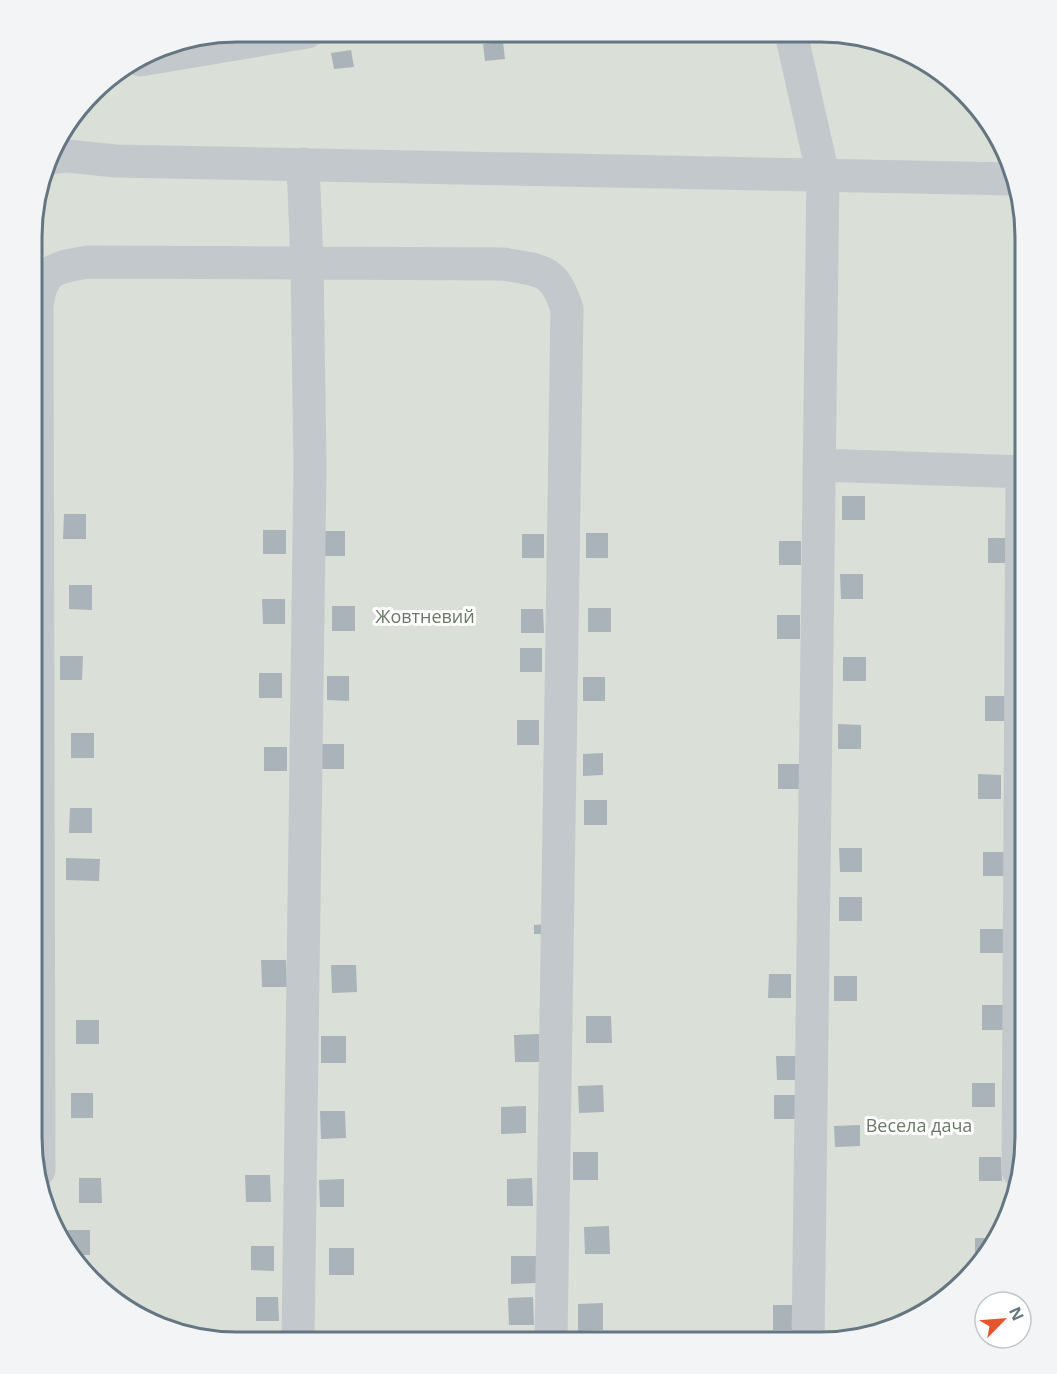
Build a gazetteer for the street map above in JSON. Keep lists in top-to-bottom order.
{
  "parks": ["Жовтневий", "Весела дача"],
  "north": "top right"
}
